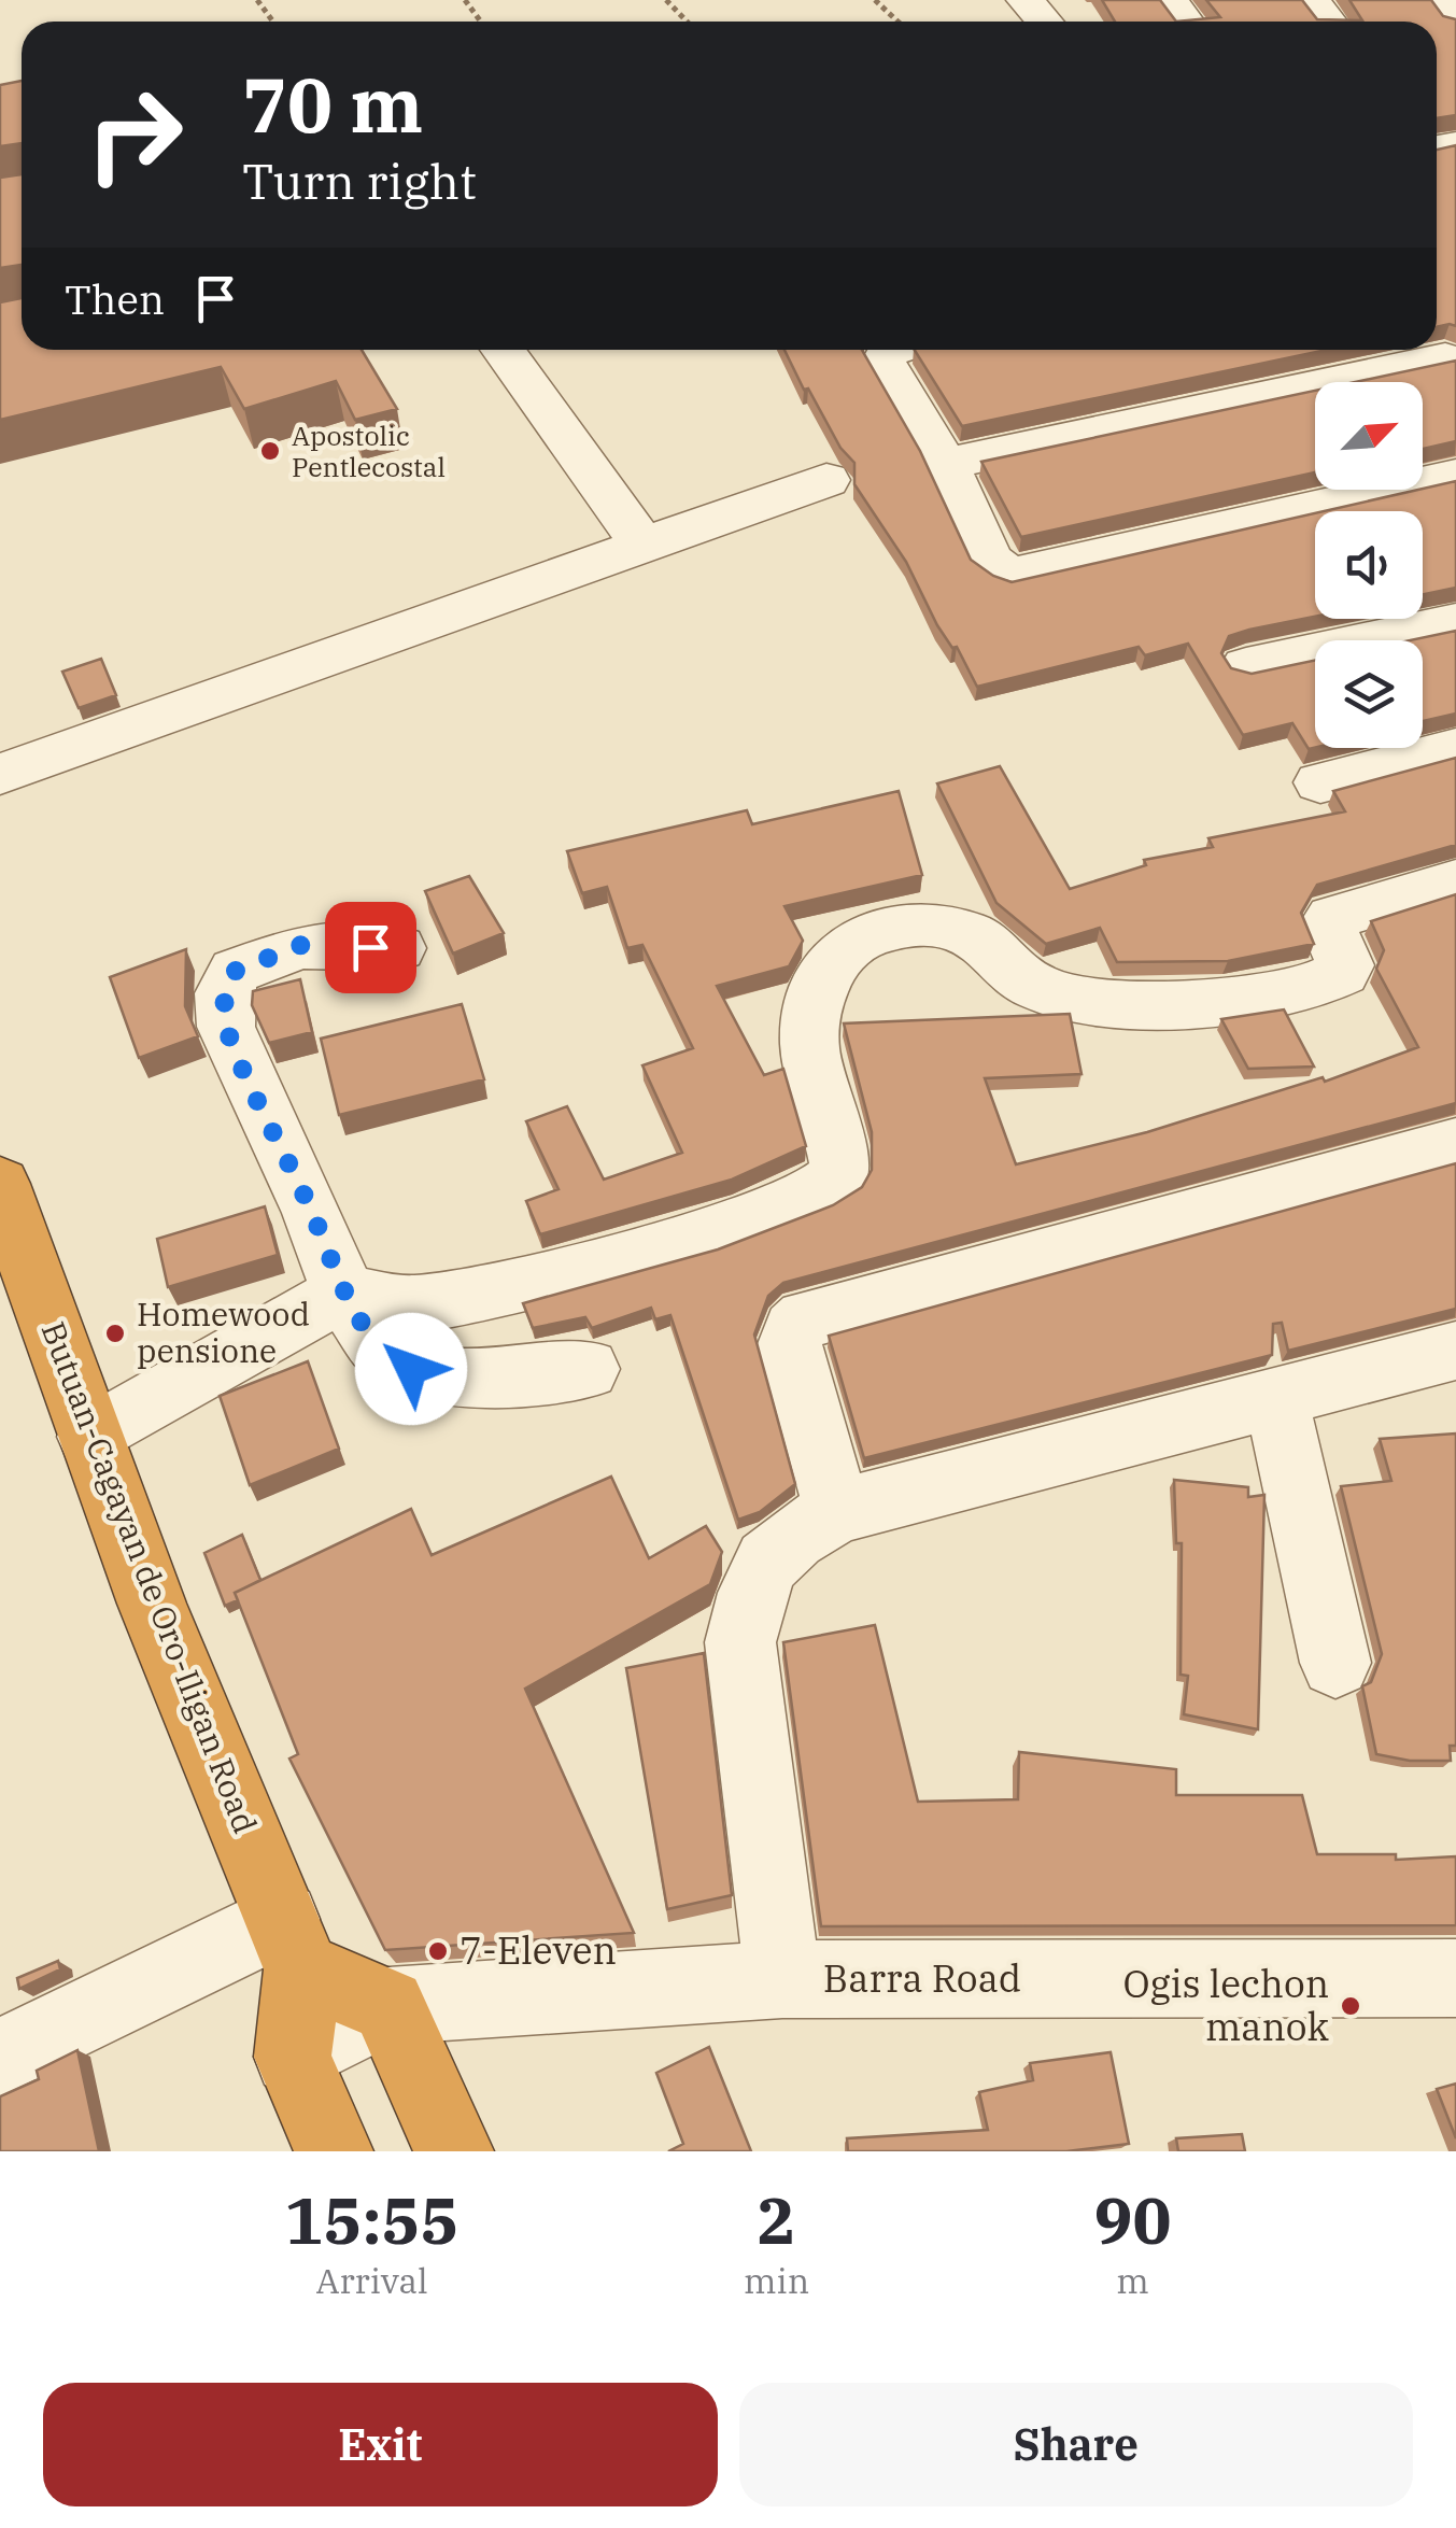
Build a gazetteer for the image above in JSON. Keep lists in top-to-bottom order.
{
  "streets": {
    "highway": ["Butuan-Cagayan de Oro-Iligan Road"],
    "street": ["Barra Road"]
  },
  "places": [
    "Apostolic Pentlecostal",
    "Homewood pensione",
    "7-Eleven",
    "Ogis lechon manok"
  ],
  "north": "top right",
  "page": {
    "turn": ["70 m", "Turn right"],
    "then": "Then",
    "eta": [
      "15:55",
      "Arrival",
      "2",
      "min",
      "90",
      "m"
    ],
    "buttons": ["Exit", "Share"]
  }
}
